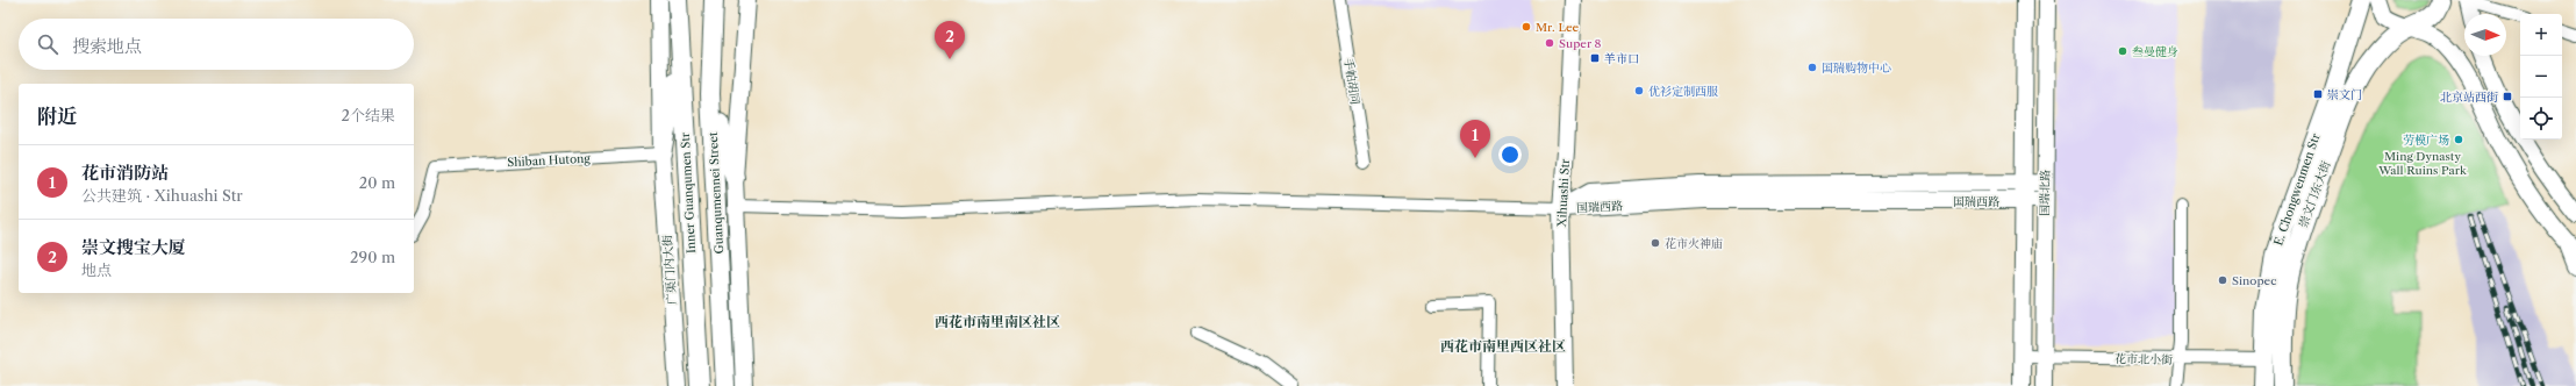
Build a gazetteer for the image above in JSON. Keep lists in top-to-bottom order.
{
  "streets": {
    "main road": [
      "E. Chongwenmen Str",
      "Inner Guanqumen Str",
      "Guanqumennei Street",
      "崇文门东大街"
    ],
    "street": [
      "手帕胡同",
      "Shiban Hutong",
      "Xihuashi Str",
      "国瑞北路",
      "国瑞西路",
      "广渠门内大街",
      "花市北小街"
    ]
  },
  "crossings": [
    ["Shiban Hutong", "广渠门内大街"],
    ["E. Chongwenmen Str", "花市北小街"],
    ["Xihuashi Str", "国瑞西路"],
    ["国瑞北路", "国瑞西路"],
    ["国瑞北路", "花市北小街"]
  ],
  "districts": ["西花市南里南区社区", "西花市南里西区社区"],
  "parks": ["Ming Dynasty Wall Ruins Park"],
  "places": {
    "other": [
      "Mr. Lee",
      "Super 8",
      "叁曼健身",
      "国瑞购物中心",
      "优衫定制西服",
      "劳模广场",
      "花市火神庙",
      "Sinopec"
    ],
    "transit": ["羊市口", "崇文门", "北京站西街"]
  },
  "north": "right",
  "page": {
    "map_buttons": ["+", "−"],
    "search": "搜索地点",
    "pins": ["2", "1"],
    "heading": ["附近", "2个结果"],
    "list": [
      {
        "mark": "1",
        "name": "花市消防站",
        "note": "公共建筑 · Xihuashi Str",
        "value": "20 m"
      },
      {
        "mark": "2",
        "name": "崇文搜宝大厦",
        "note": "地点",
        "value": "290 m"
      }
    ]
  }
}
